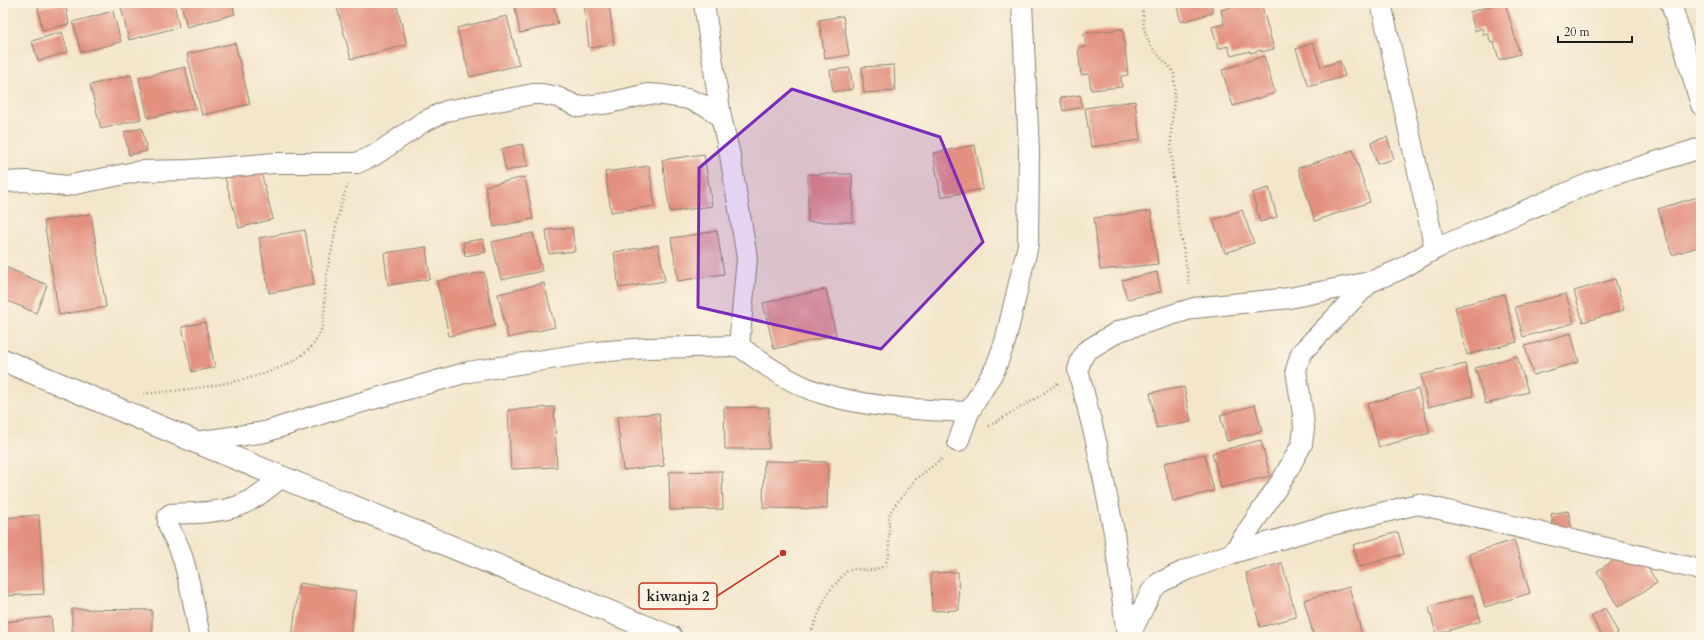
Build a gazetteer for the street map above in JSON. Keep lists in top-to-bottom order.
{
  "places": ["kiwanja 2"],
  "scale_bar": "20 m"
}
